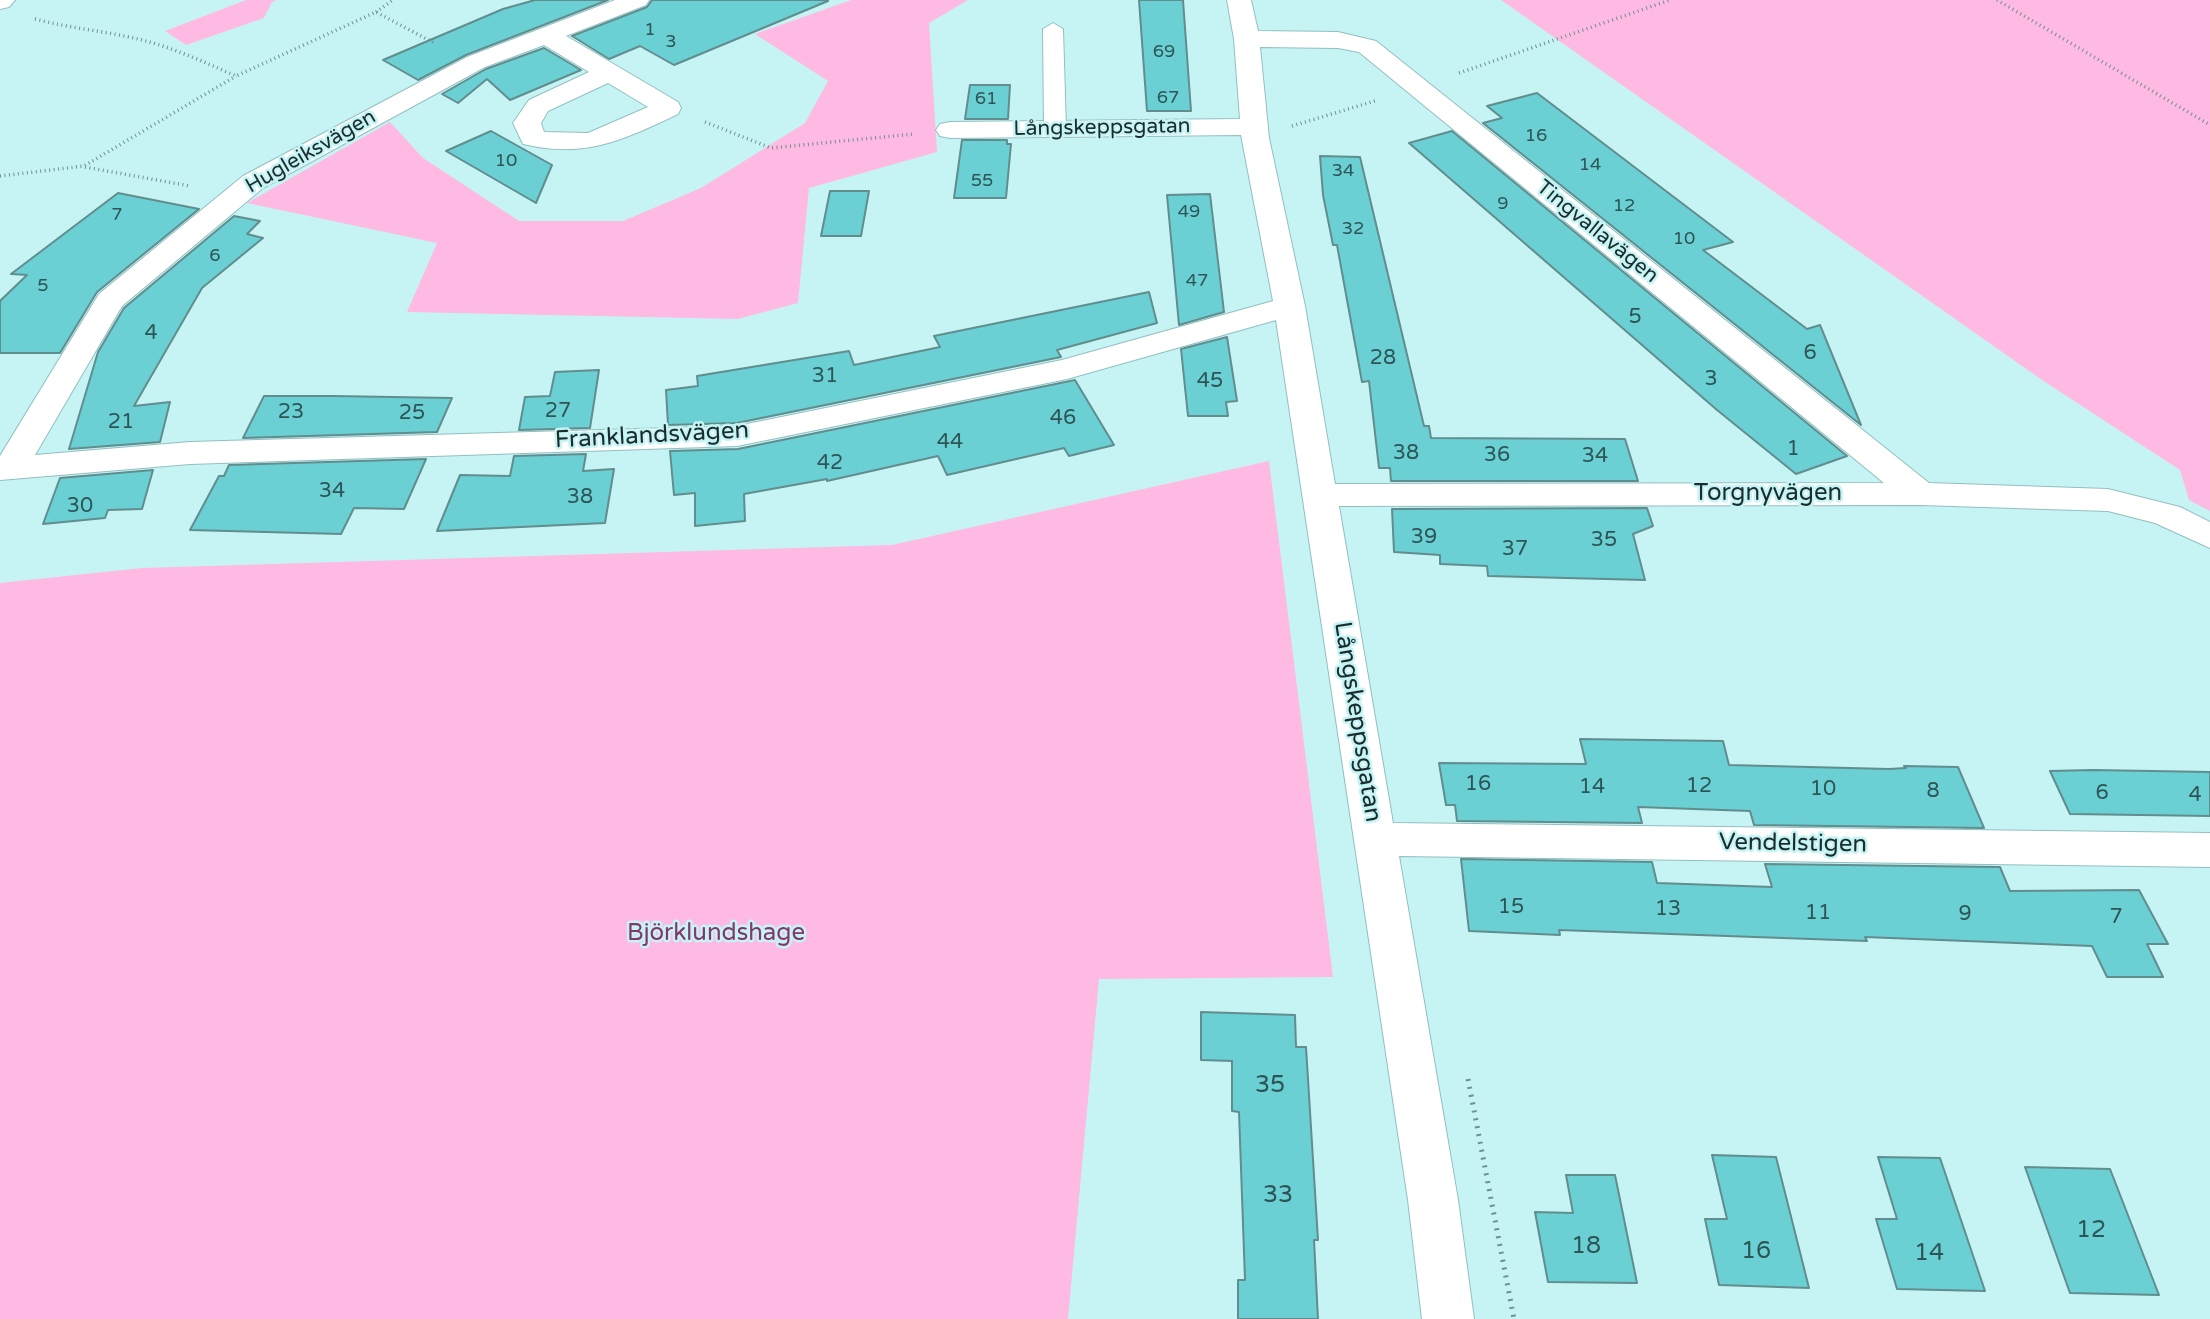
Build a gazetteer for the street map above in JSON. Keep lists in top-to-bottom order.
{
  "streets": {
    "street": [
      "Långskeppsgatan",
      "Hugleiksvägen",
      "Tingvallavägen",
      "Franklandsvägen",
      "Torgnyvägen",
      "Vendelstigen"
    ]
  },
  "crossings": [
    ["Långskeppsgatan", "Tingvallavägen"],
    ["Långskeppsgatan", "Franklandsvägen"],
    ["Långskeppsgatan", "Torgnyvägen"],
    ["Långskeppsgatan", "Vendelstigen"],
    ["Hugleiksvägen", "Franklandsvägen"],
    ["Tingvallavägen", "Torgnyvägen"]
  ],
  "parks": ["Björklundshage"],
  "house_numbers": [
    "1",
    "3",
    "69",
    "67",
    "61",
    "16",
    "10",
    "14",
    "34",
    "55",
    "9",
    "12",
    "49",
    "7",
    "32",
    "10",
    "6",
    "47",
    "5",
    "5",
    "4",
    "6",
    "28",
    "31",
    "3",
    "45",
    "27",
    "23",
    "25",
    "46",
    "21",
    "44",
    "1",
    "38",
    "36",
    "34",
    "42",
    "34",
    "38",
    "30",
    "39",
    "35",
    "37",
    "16",
    "12",
    "14",
    "10",
    "8",
    "6",
    "4",
    "15",
    "13",
    "11",
    "9",
    "7",
    "35",
    "33",
    "12",
    "18",
    "16",
    "14"
  ]
}
